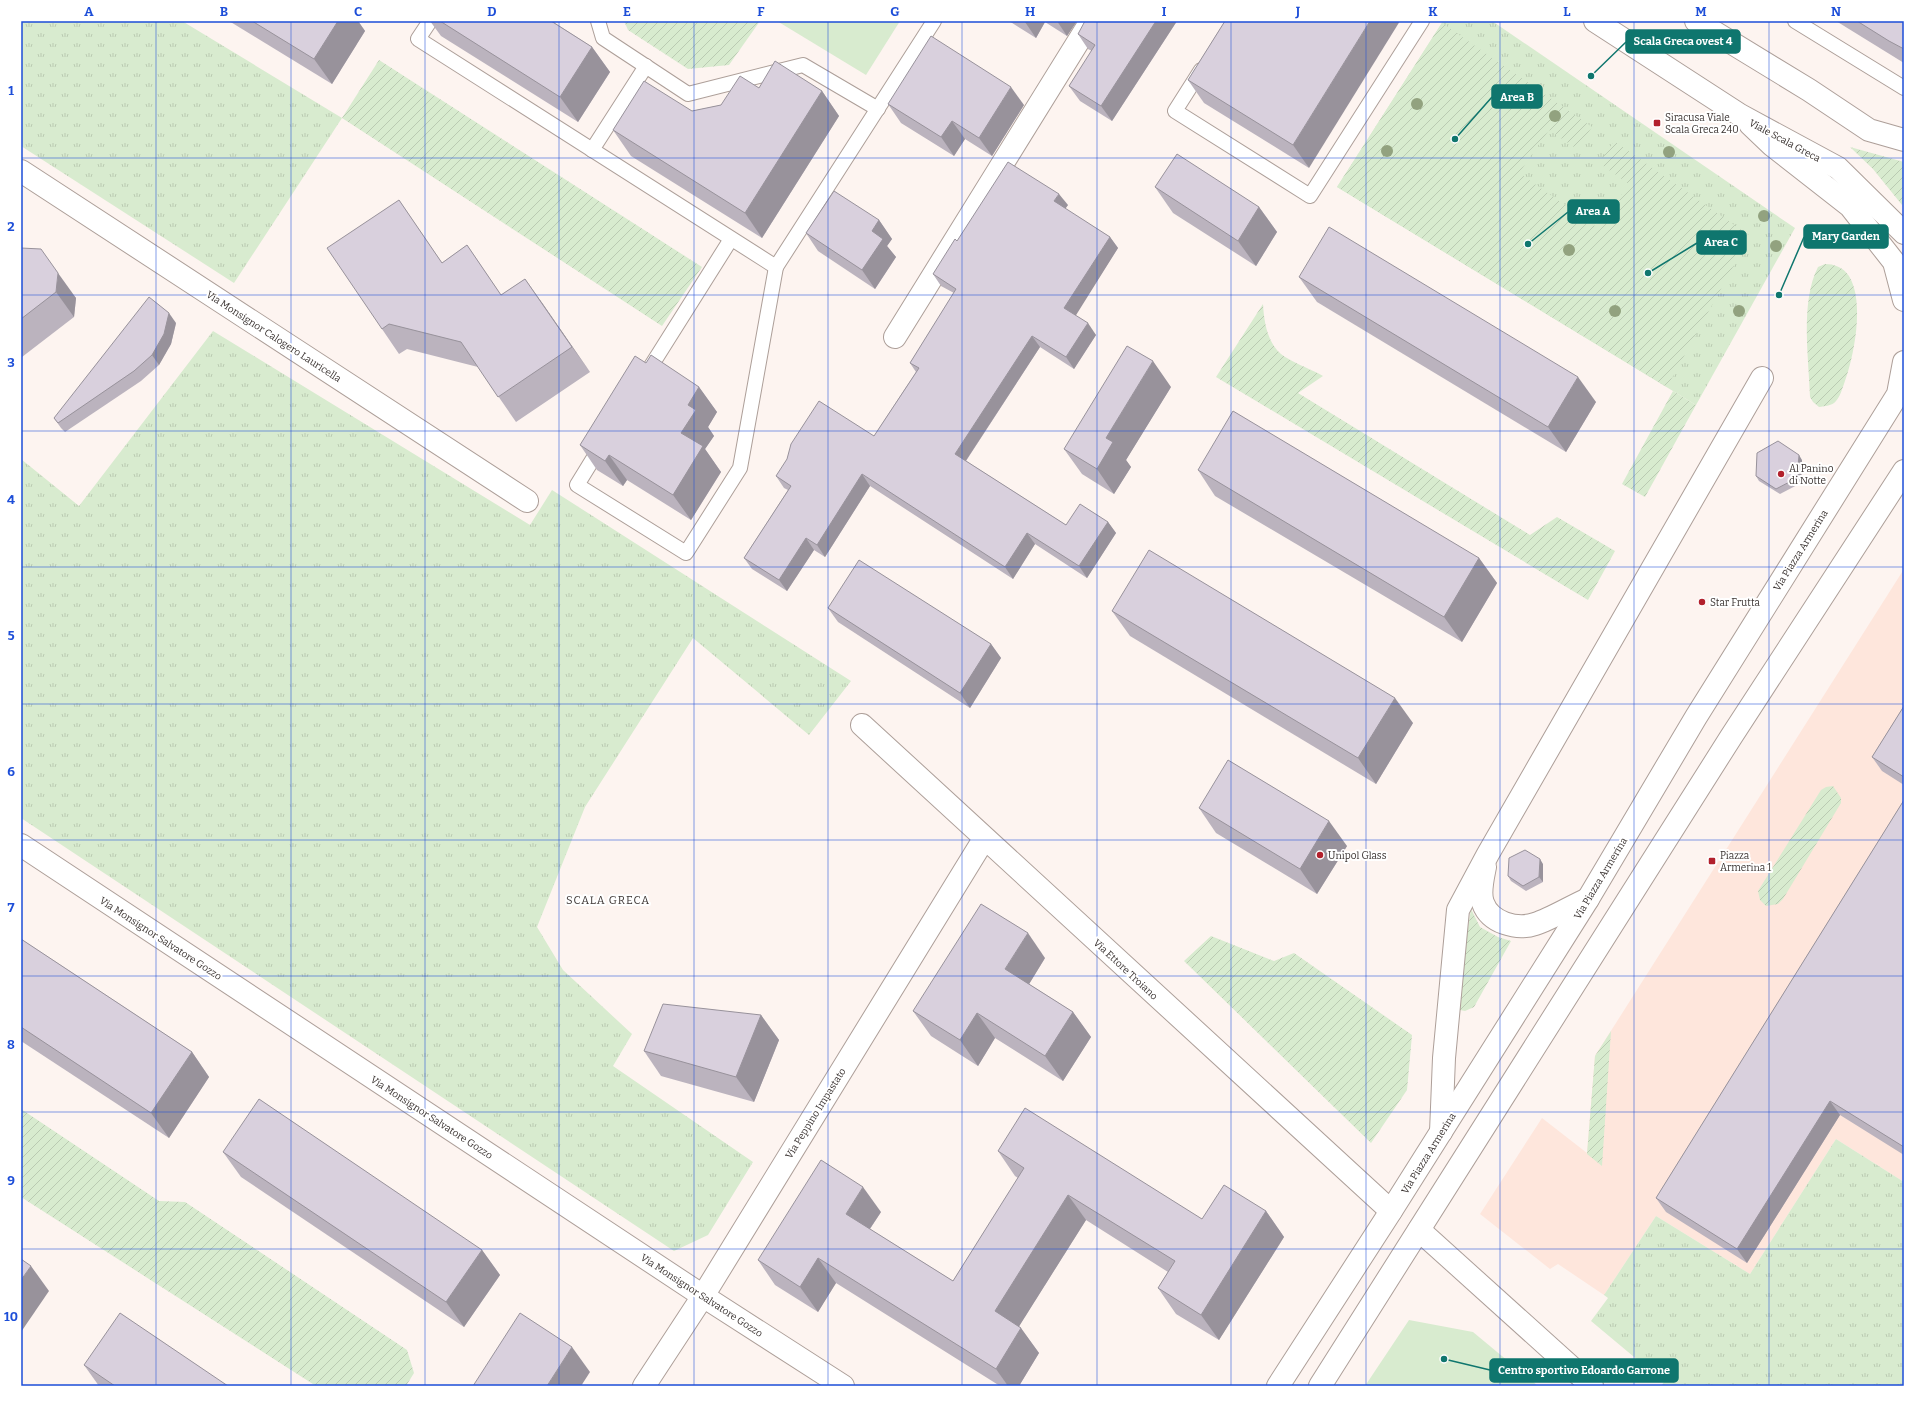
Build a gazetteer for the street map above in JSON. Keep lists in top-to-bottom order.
{
  "streets": {
    "street": [
      "Viale Scala Greca",
      "Via Monsignor Calogero Lauricella",
      "Via Piazza Armerina",
      "Via Monsignor Salvatore Gozzo",
      "Via Ettore Troiano",
      "Via Peppino Impastato"
    ]
  },
  "crossings": [
    ["Via Piazza Armerina", "Via Ettore Troiano"],
    ["Via Monsignor Salvatore Gozzo", "Via Peppino Impastato"],
    ["Via Ettore Troiano", "Via Peppino Impastato"]
  ],
  "districts": ["SCALA GRECA"],
  "places": {
    "other": [
      "Scala Greca ovest 4",
      "Area B",
      "Area A",
      "Area C",
      "Mary Garden",
      "Al Panino di Notte",
      "Star Frutta",
      "Unipol Glass",
      "Centro sportivo Edoardo Garrone"
    ],
    "transit": ["Siracusa Viale Scala Greca 240", "Piazza Armerina 1"]
  },
  "grid": {
    "columns": [
      "A",
      "B",
      "C",
      "D",
      "E",
      "F",
      "G",
      "H",
      "I",
      "J",
      "K",
      "L",
      "M",
      "N"
    ],
    "rows": [
      "1",
      "2",
      "3",
      "4",
      "5",
      "6",
      "7",
      "8",
      "9",
      "10"
    ]
  }
}
